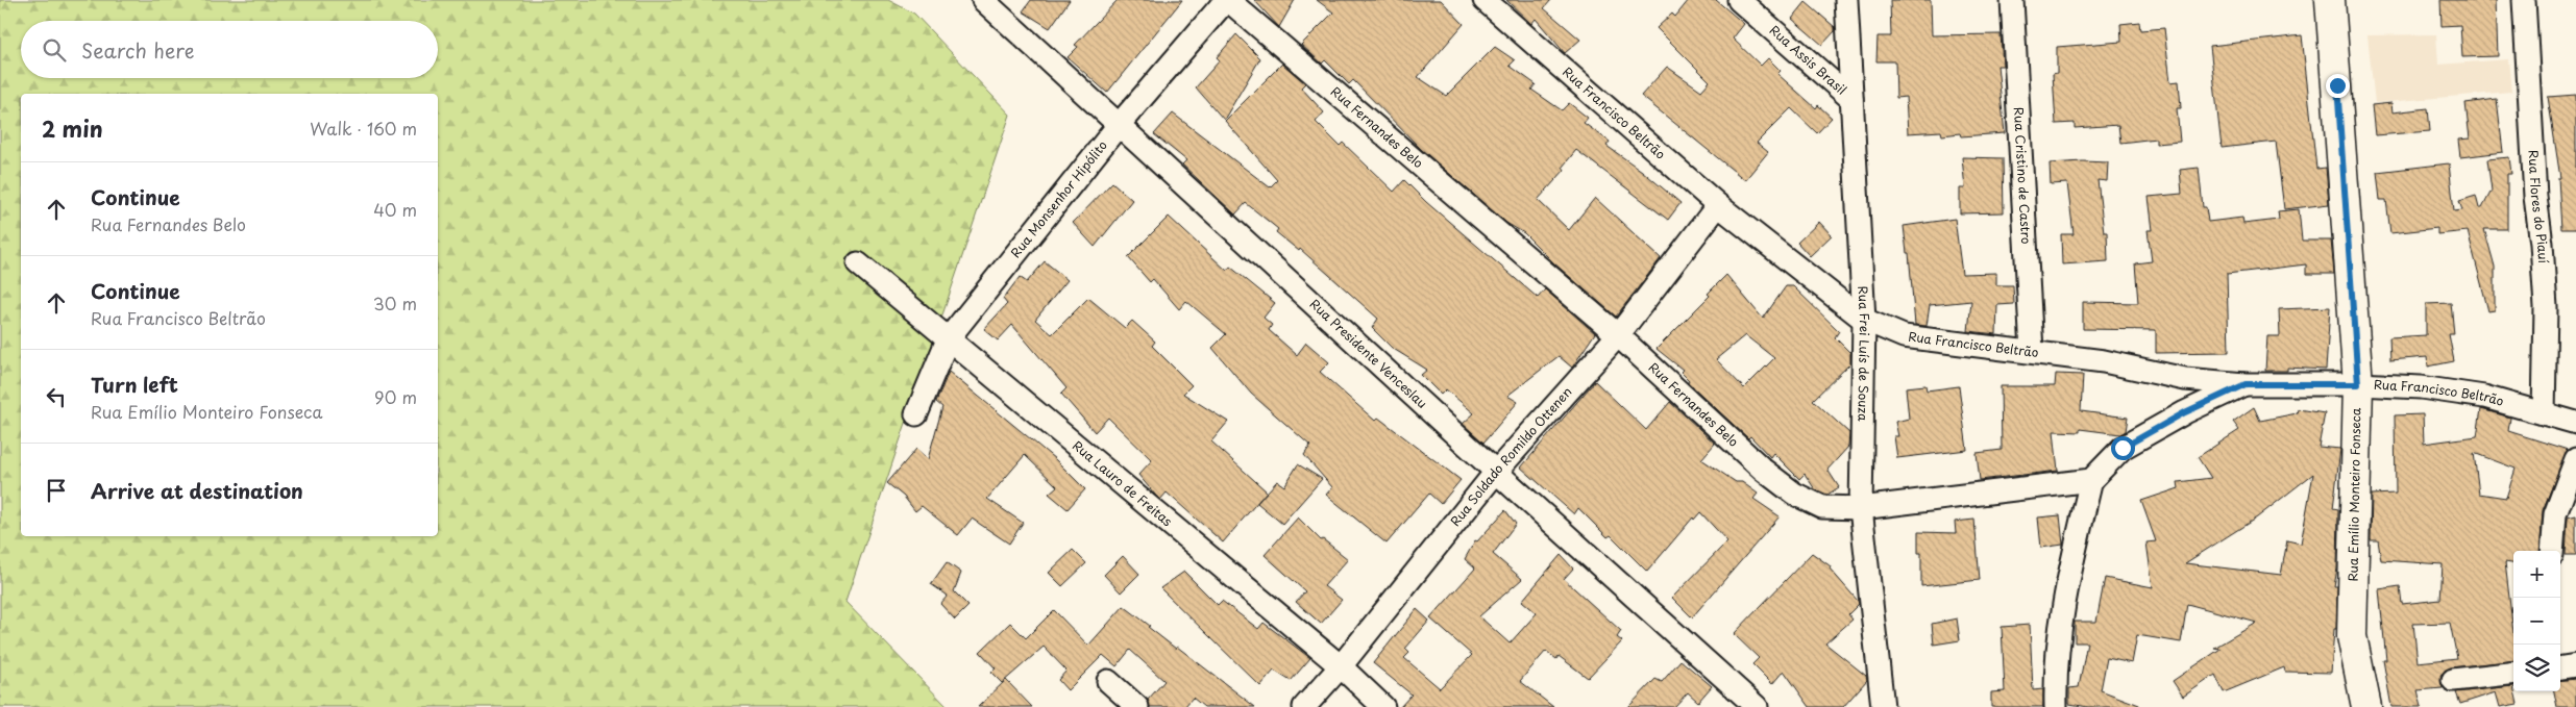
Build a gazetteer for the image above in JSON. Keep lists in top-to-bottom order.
{
  "streets": {
    "main road": ["Rua Emílio Monteiro Fonseca"],
    "street": [
      "Rua Assis Brasil",
      "Rua Francisco Beltrão",
      "Rua Fernandes Belo",
      "Rua Cristino de Castro",
      "Rua Monsenhor Hipólito",
      "Rua Flores do Piauí",
      "Rua Frei Luís de Souza",
      "Rua Presidente Venceslau",
      "Rua Soldado Romildo Ottenen",
      "Rua Lauro de Freitas"
    ]
  },
  "crossings": [
    ["Rua Assis Brasil", "Rua Frei Luís de Souza"],
    ["Rua Francisco Beltrão", "Rua Cristino de Castro"],
    ["Rua Francisco Beltrão", "Rua Flores do Piauí"],
    ["Rua Francisco Beltrão", "Rua Frei Luís de Souza"],
    ["Rua Francisco Beltrão", "Rua Soldado Romildo Ottenen"],
    ["Rua Francisco Beltrão", "Rua Emílio Monteiro Fonseca"],
    ["Rua Fernandes Belo", "Rua Monsenhor Hipólito"],
    ["Rua Fernandes Belo", "Rua Frei Luís de Souza"],
    ["Rua Fernandes Belo", "Rua Soldado Romildo Ottenen"],
    ["Rua Monsenhor Hipólito", "Rua Presidente Venceslau"],
    ["Rua Monsenhor Hipólito", "Rua Lauro de Freitas"],
    ["Rua Presidente Venceslau", "Rua Soldado Romildo Ottenen"],
    ["Rua Soldado Romildo Ottenen", "Rua Lauro de Freitas"]
  ],
  "page": {
    "search": "Search here",
    "heading": ["2 min", "Walk · 160 m"],
    "list": [
      ["Continue", "Rua Fernandes Belo", "40 m"],
      ["Continue", "Rua Francisco Beltrão", "30 m"],
      ["Turn left", "Rua Emílio Monteiro Fonseca", "90 m"],
      "Arrive at destination"
    ],
    "map_buttons": ["+", "−"]
  }
}
